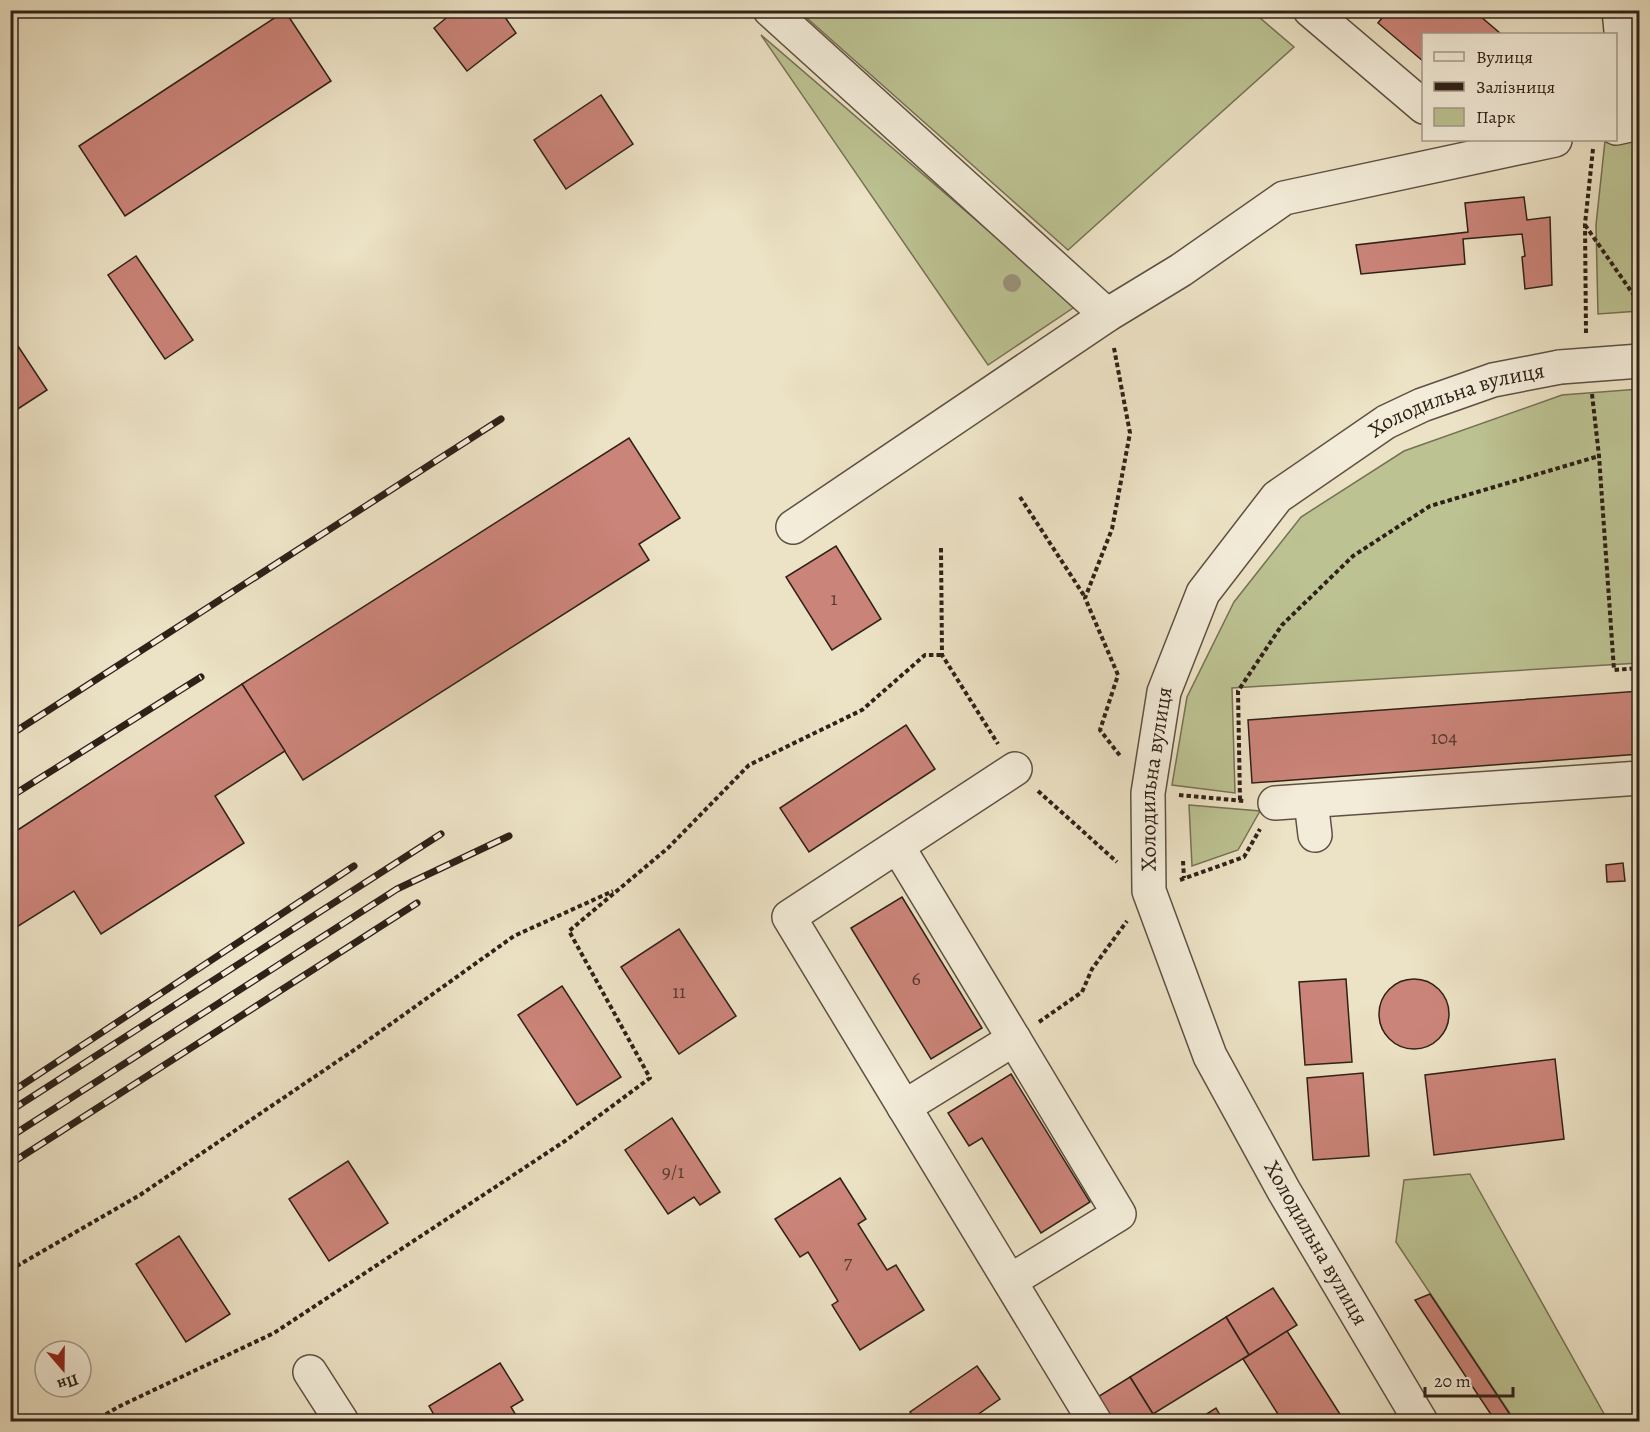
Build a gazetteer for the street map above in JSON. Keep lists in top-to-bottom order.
{
  "streets": {
    "street": ["Холодильна вулиця"]
  },
  "house_numbers": [
    "1",
    "104",
    "6",
    "11",
    "9/1",
    "7"
  ],
  "legend": ["Вулиця", "Залізниця", "Парк"],
  "scale_bar": "20 m",
  "north": "bottom"
}
